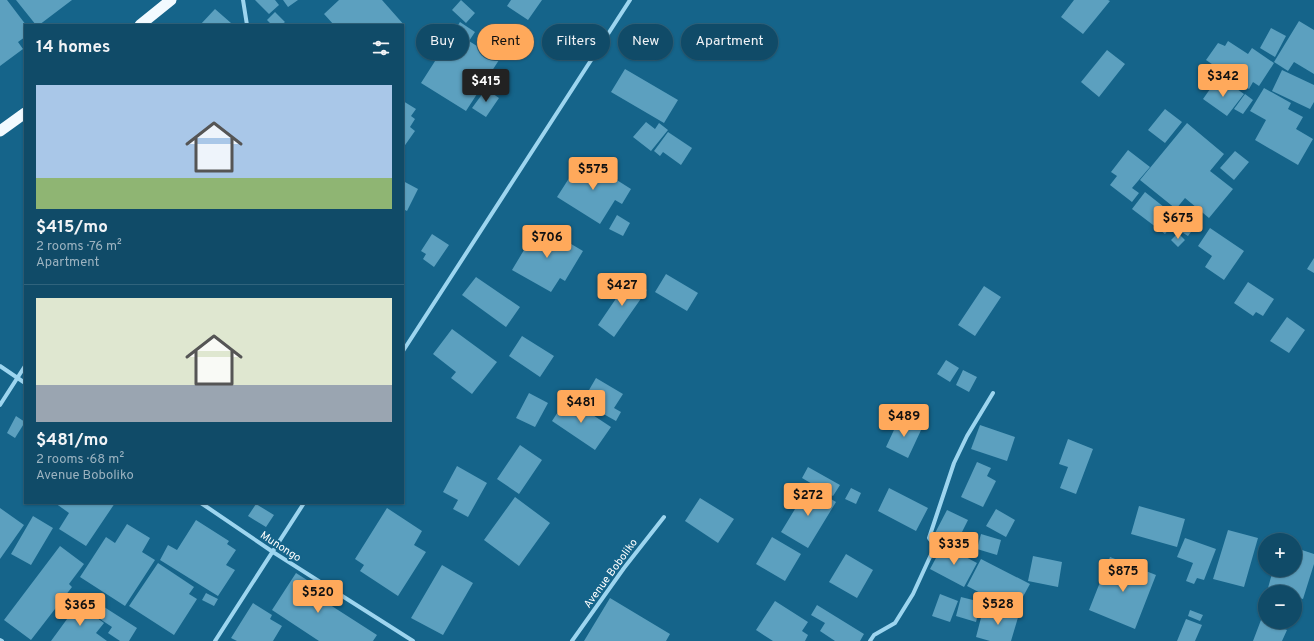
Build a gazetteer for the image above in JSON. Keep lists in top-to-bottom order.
{
  "streets": {
    "street": ["Munongo", "Avenue Boboliko"]
  },
  "page": {
    "chip": [
      "Buy",
      "Rent",
      "Filters",
      "New",
      "Apartment"
    ],
    "heading": "14 homes",
    "price": [
      "$342",
      "$415",
      "$575",
      "$675",
      "$706",
      "$427",
      "$481",
      "$489",
      "$272",
      "$335",
      "$875",
      "$520",
      "$528",
      "$365"
    ],
    "list": [
      {
        "name": "$415/mo",
        "note": "2 rooms · 76 m² · Apartment"
      },
      {
        "name": "$481/mo",
        "note": "2 rooms · 68 m² · Avenue Boboliko"
      }
    ],
    "map_buttons": ["+", "−"]
  }
}
